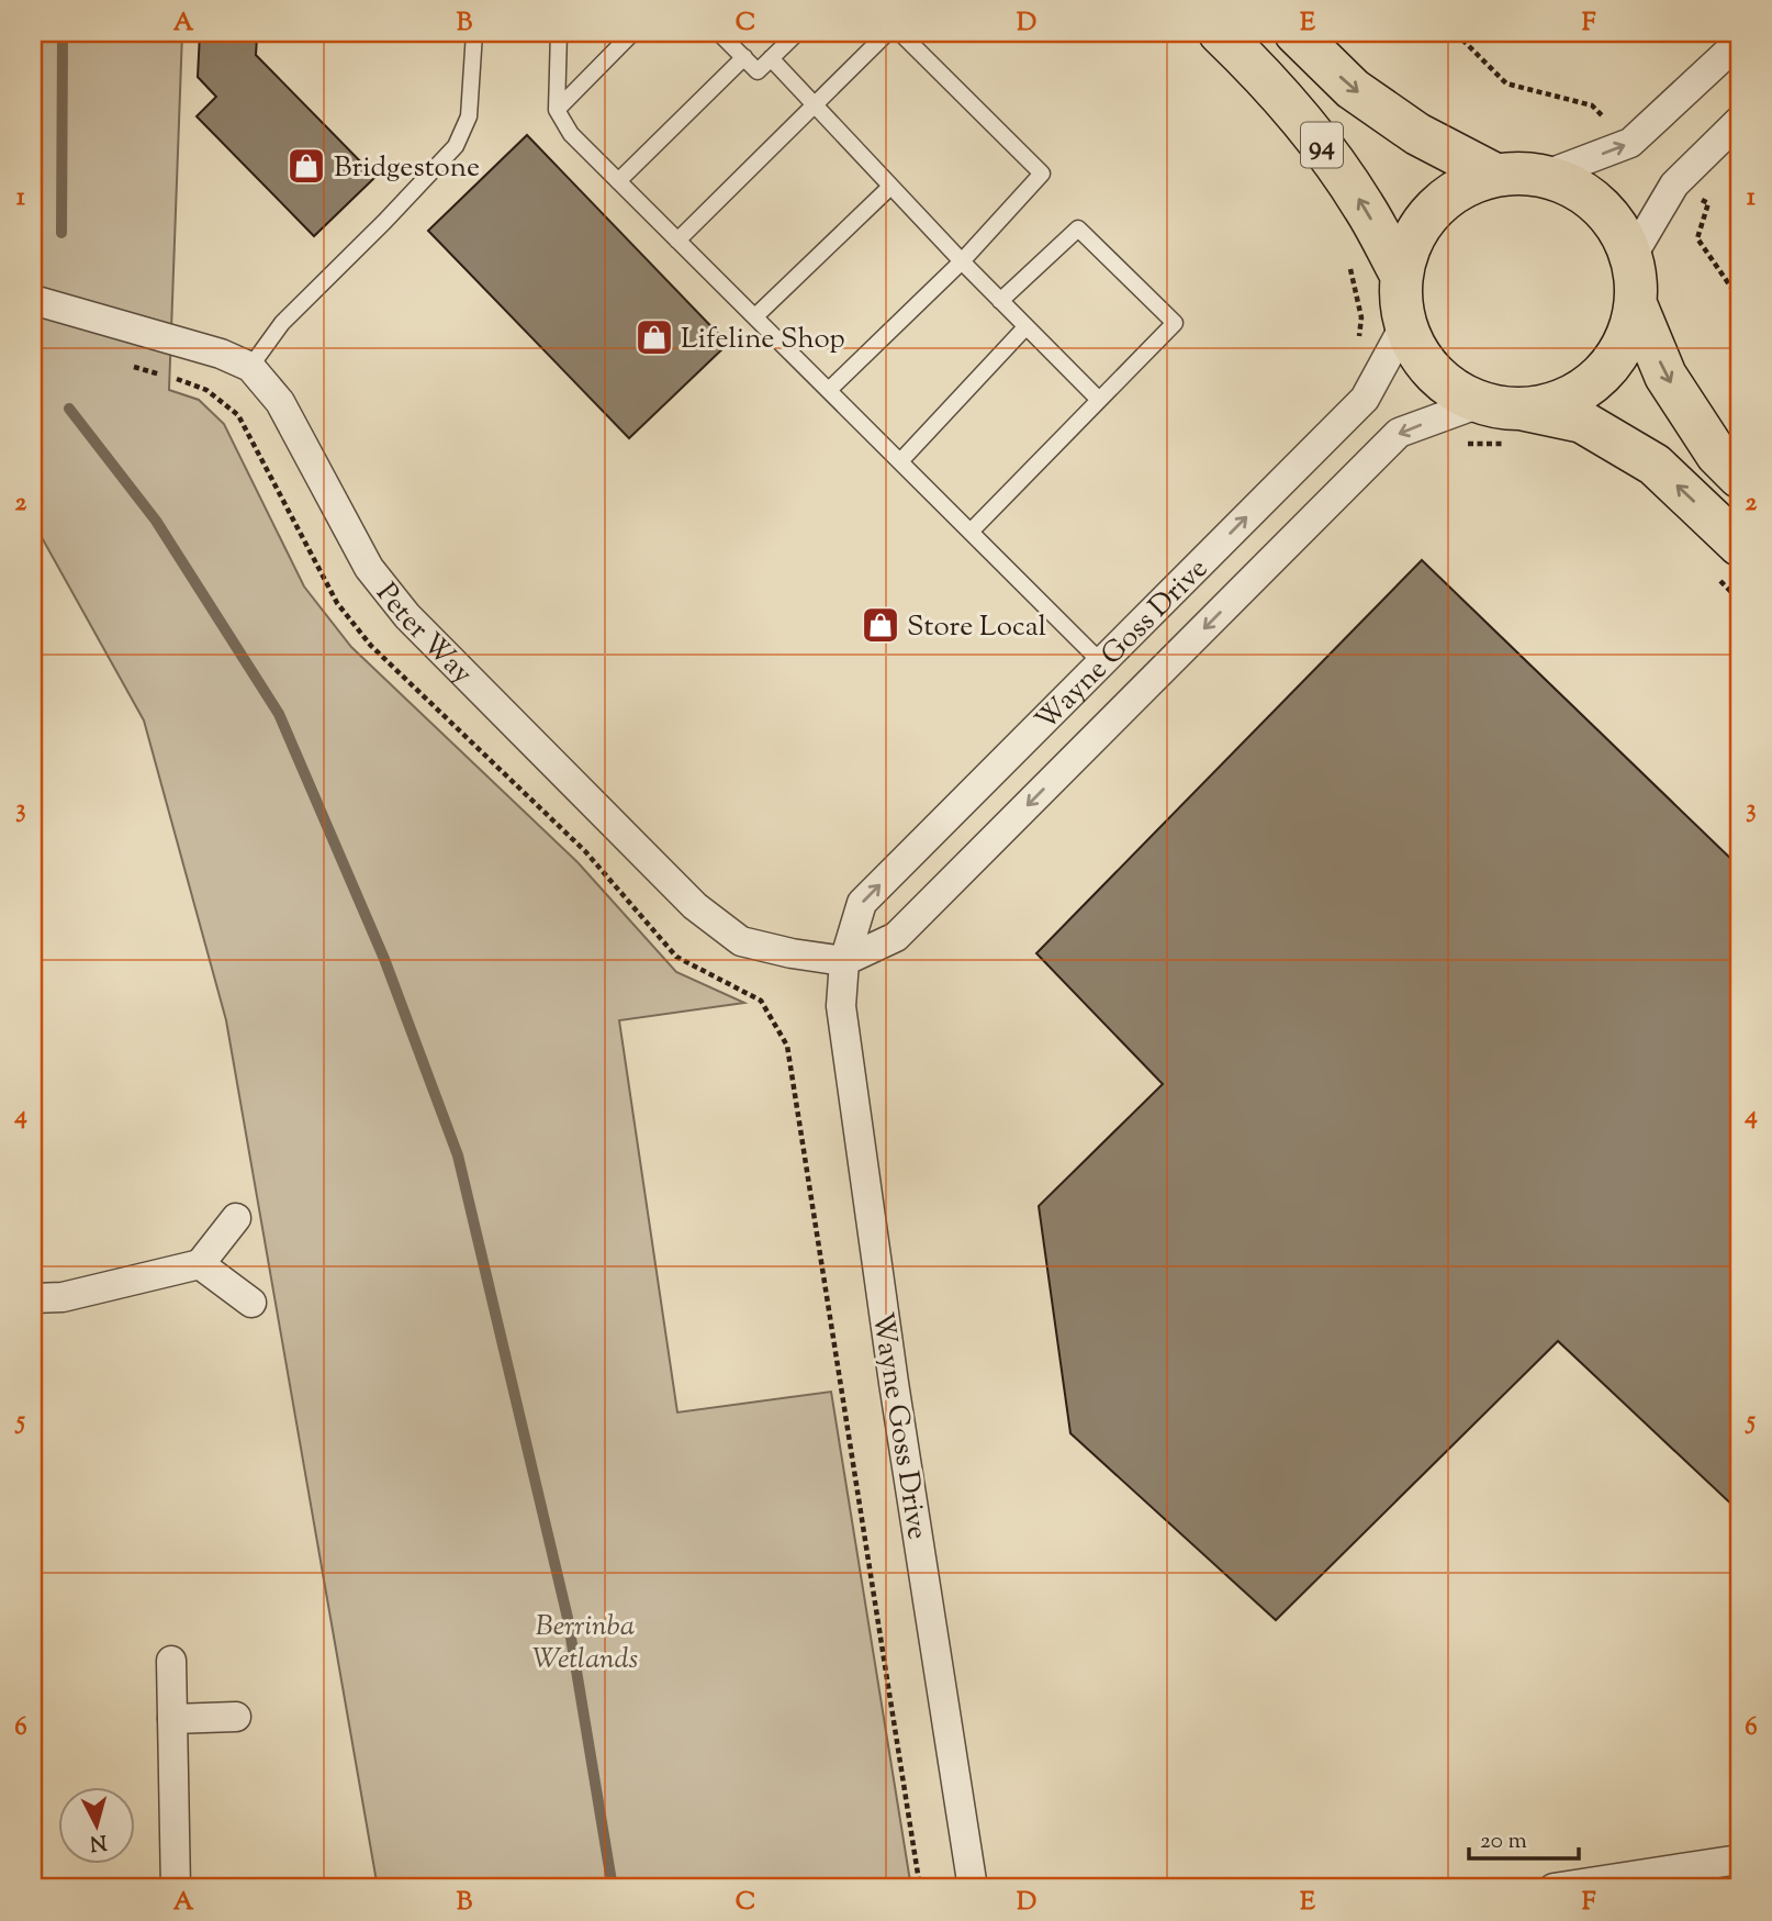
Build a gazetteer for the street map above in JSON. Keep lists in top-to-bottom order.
{
  "streets": {
    "main road": ["94"],
    "street": ["Peter Way", "Wayne Goss Drive"]
  },
  "crossings": [
    ["94", "Wayne Goss Drive"],
    ["Peter Way", "Wayne Goss Drive"]
  ],
  "parks": ["Berrinba Wetlands"],
  "places": {
    "shop": ["Bridgestone", "Lifeline Shop", "Store Local"]
  },
  "scale_bar": "20 m",
  "north": "bottom",
  "grid": {
    "columns": [
      "A",
      "B",
      "C",
      "D",
      "E",
      "F"
    ],
    "rows": [
      "1",
      "2",
      "3",
      "4",
      "5",
      "6"
    ]
  }
}
